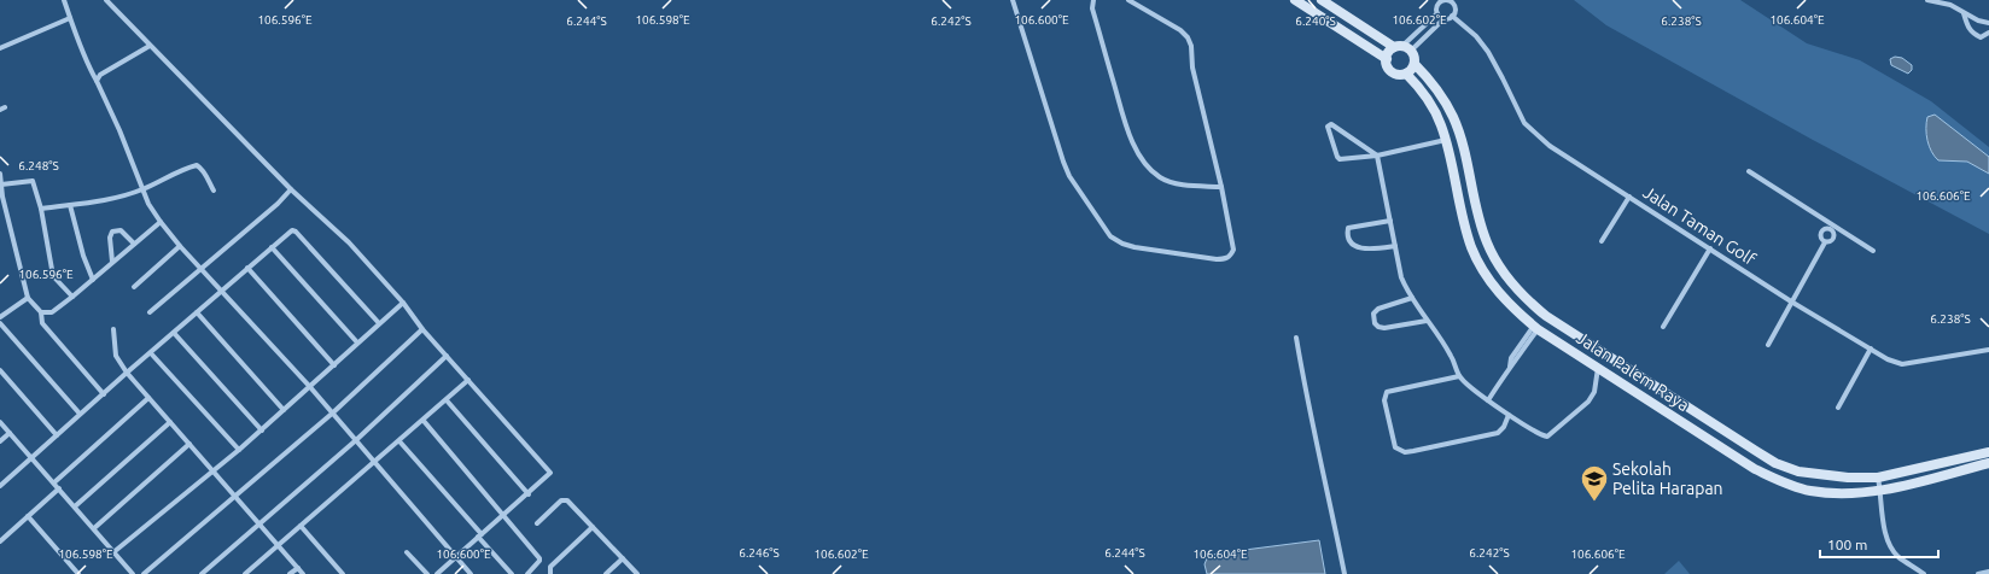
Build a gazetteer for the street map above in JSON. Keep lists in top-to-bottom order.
{
  "streets": {
    "street": ["Jalan Taman Golf", "Jalan Palem Raya"]
  },
  "places": {
    "school or university": ["Sekolah Pelita Harapan"]
  },
  "scale_bar": "100 m",
  "coordinates": [
    "106.596°E",
    "106.598°E",
    "106.600°E",
    "106.602°E",
    "106.604°E",
    "6.244°S",
    "6.242°S",
    "6.240°S",
    "6.238°S",
    "6.248°S",
    "106.606°E",
    "6.246°S"
  ]
}
